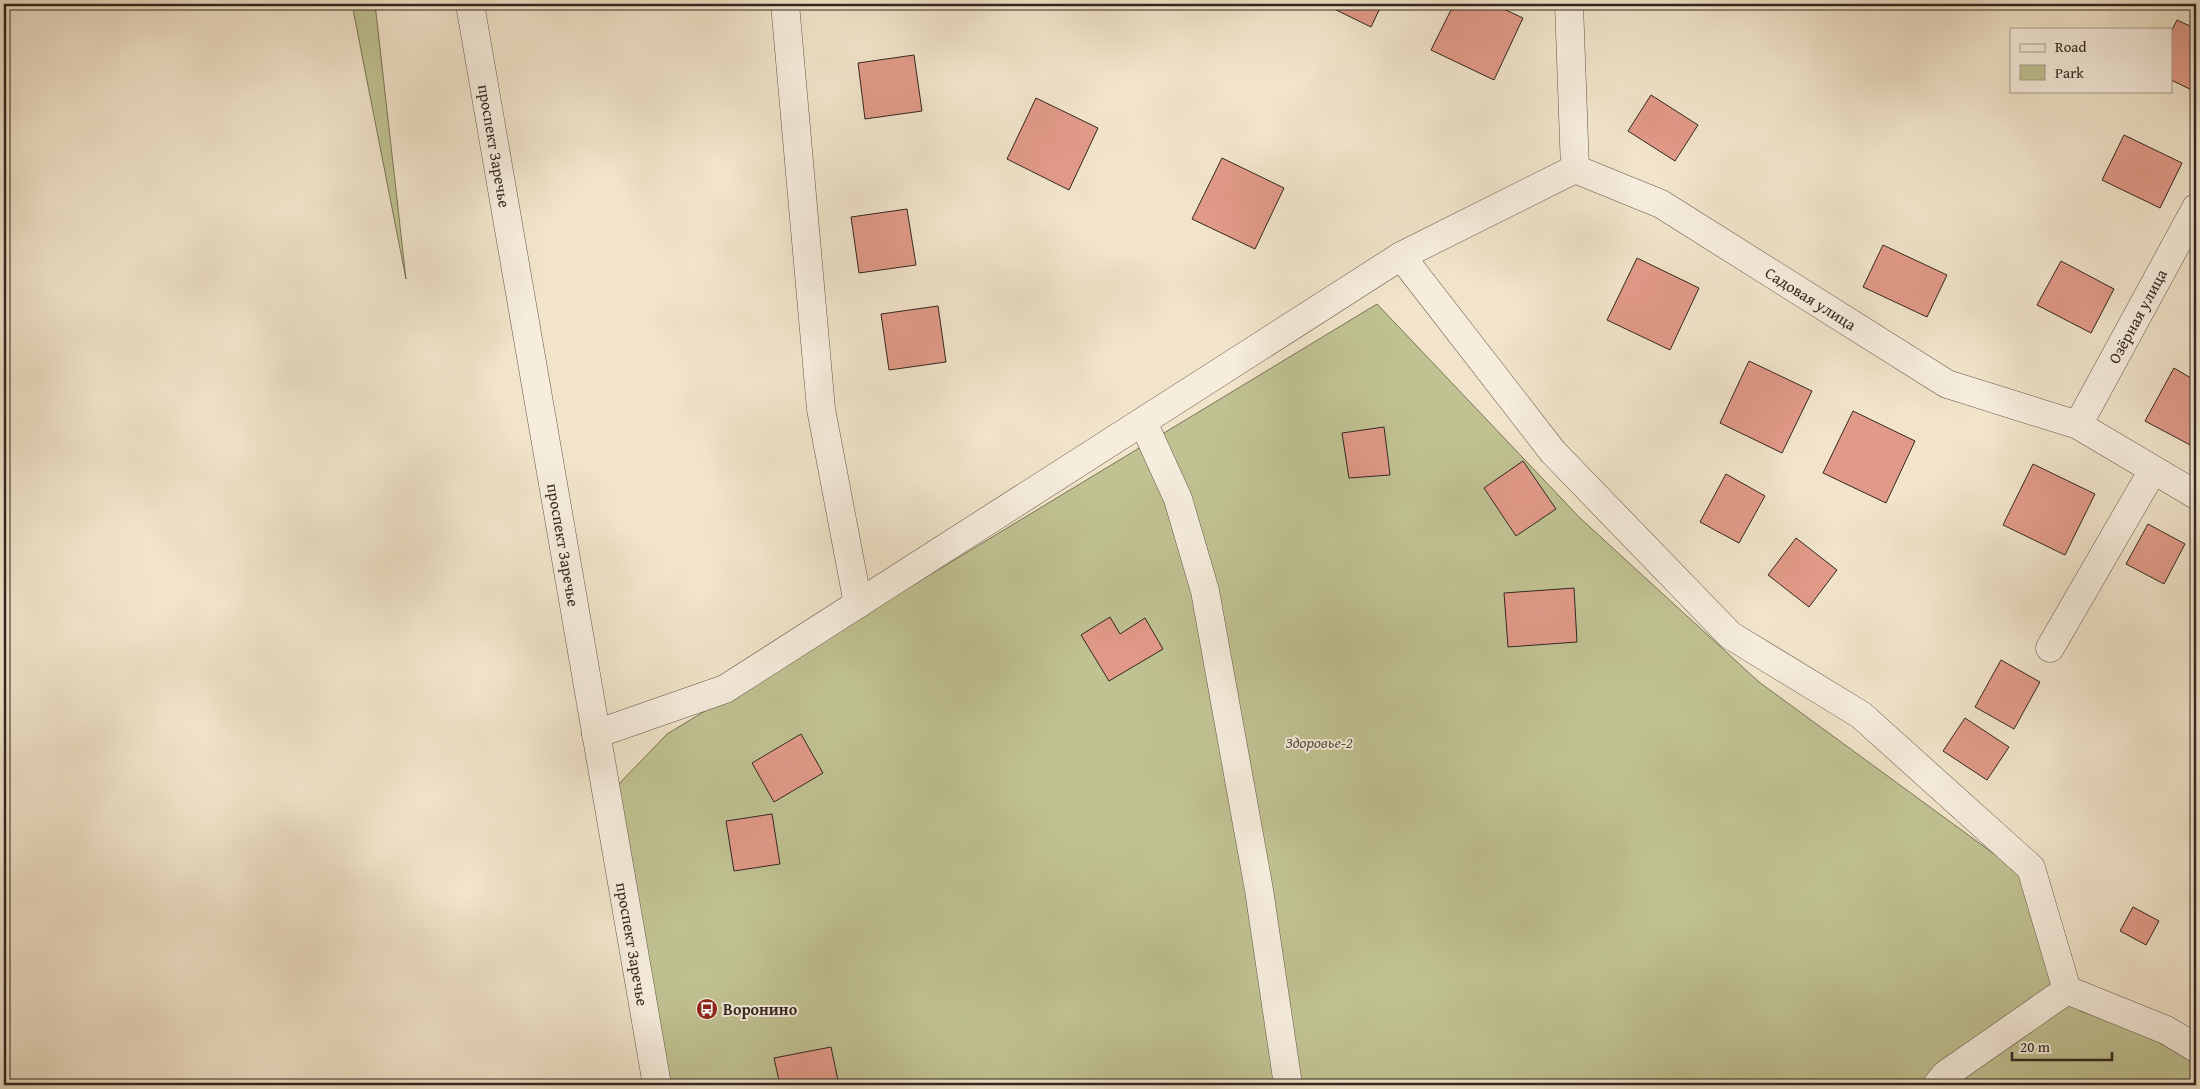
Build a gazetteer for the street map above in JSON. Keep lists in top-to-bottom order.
{
  "streets": {
    "street": ["проспект Заречье", "Садовая улица", "Озёрная улица"]
  },
  "crossings": [
    ["Садовая улица", "Озёрная улица"]
  ],
  "parks": ["Здоровье-2"],
  "places": {
    "bus stop": ["Воронино"]
  },
  "legend": ["Road", "Park"],
  "scale_bar": "20 m"
}
